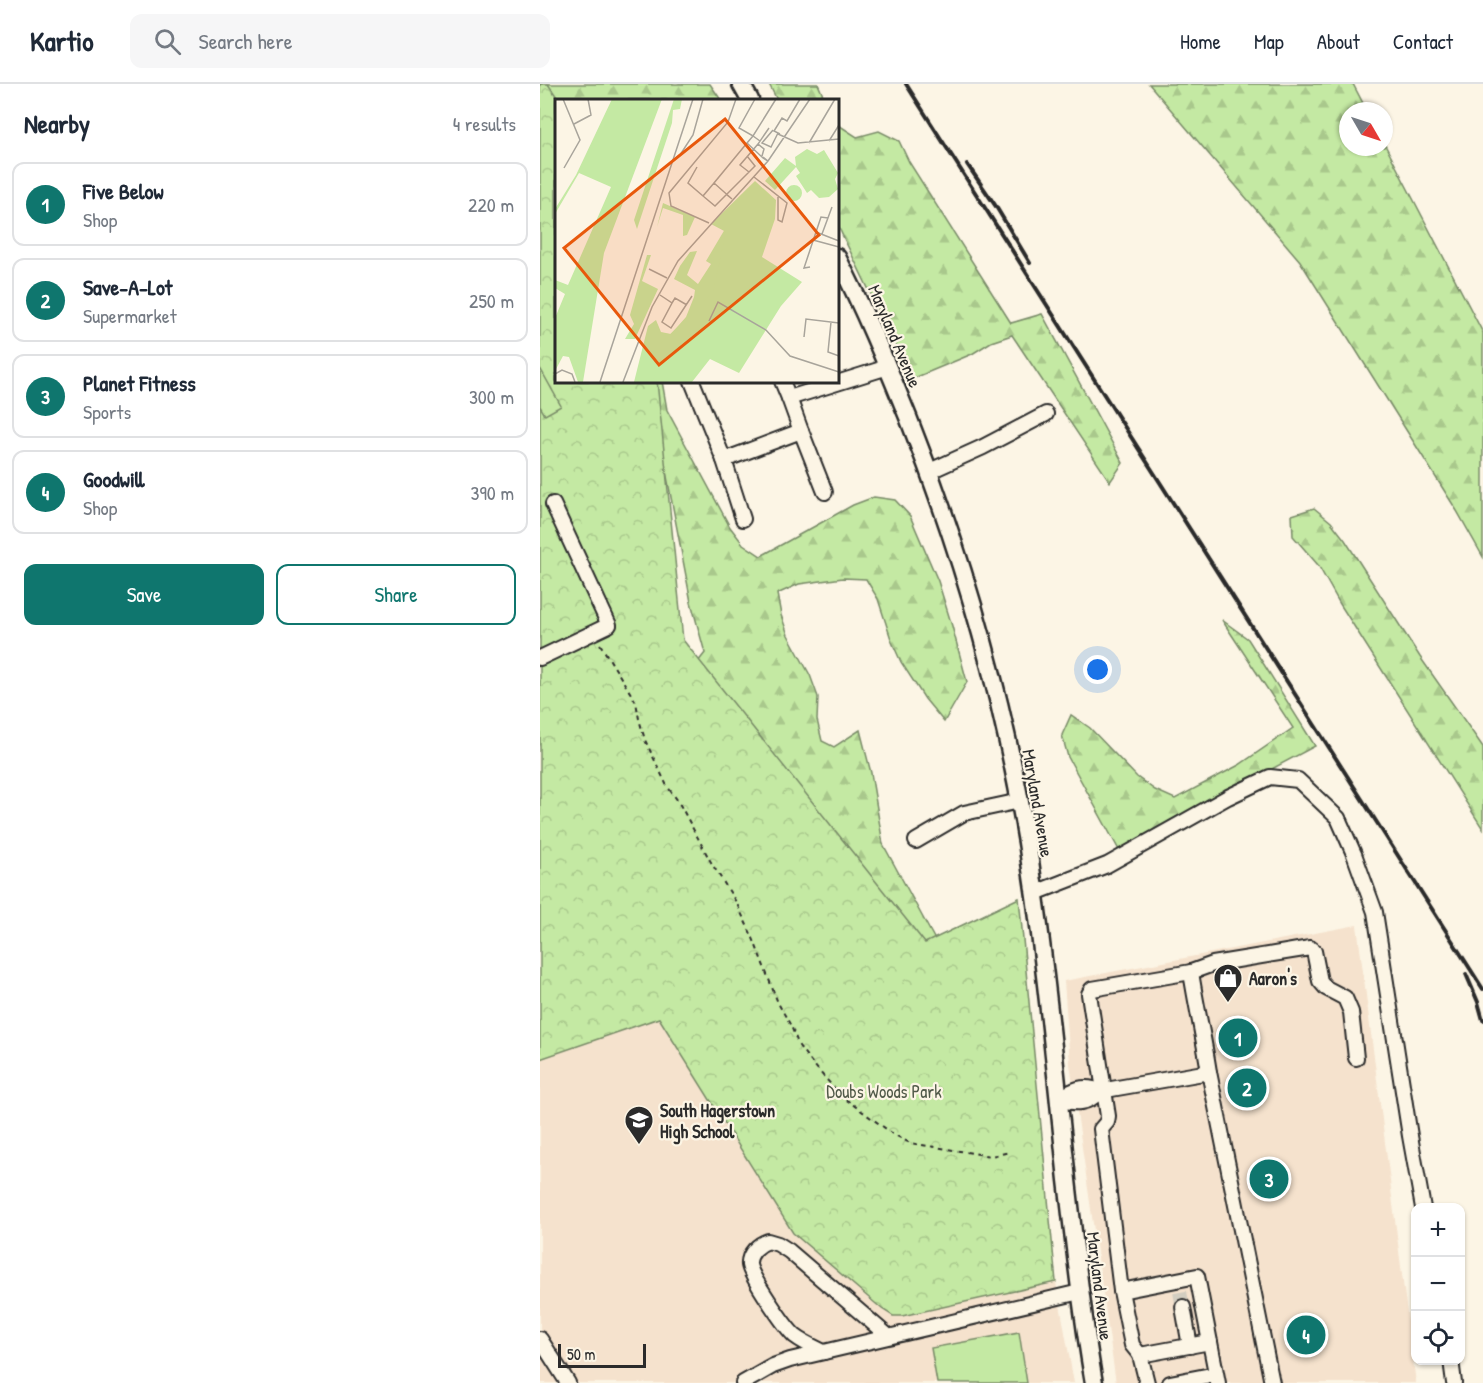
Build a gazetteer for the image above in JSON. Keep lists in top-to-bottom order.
{
  "streets": {
    "main road": ["Maryland Avenue"]
  },
  "parks": ["Doubs Woods Park"],
  "places": {
    "shop": ["Aaron's"],
    "school or university": ["South Hagerstown High School"]
  },
  "scale_bar": "50 m",
  "north": "bottom right",
  "page": {
    "header": "Kartio",
    "search": "Search here",
    "nav": [
      "Home",
      "Map",
      "About",
      "Contact"
    ],
    "heading": ["Nearby", "4 results"],
    "list": [
      {
        "mark": "1",
        "name": "Five Below",
        "note": "Shop",
        "value": "220 m"
      },
      {
        "mark": "2",
        "name": "Save-A-Lot",
        "note": "Supermarket",
        "value": "250 m"
      },
      {
        "mark": "3",
        "name": "Planet Fitness",
        "note": "Sports",
        "value": "300 m"
      },
      {
        "mark": "4",
        "name": "Goodwill",
        "note": "Shop",
        "value": "390 m"
      }
    ],
    "buttons": ["Save", "Share"],
    "pins": [
      "1",
      "2",
      "3",
      "4"
    ],
    "map_buttons": ["+", "−"],
    "scale": "50 m"
  }
}
